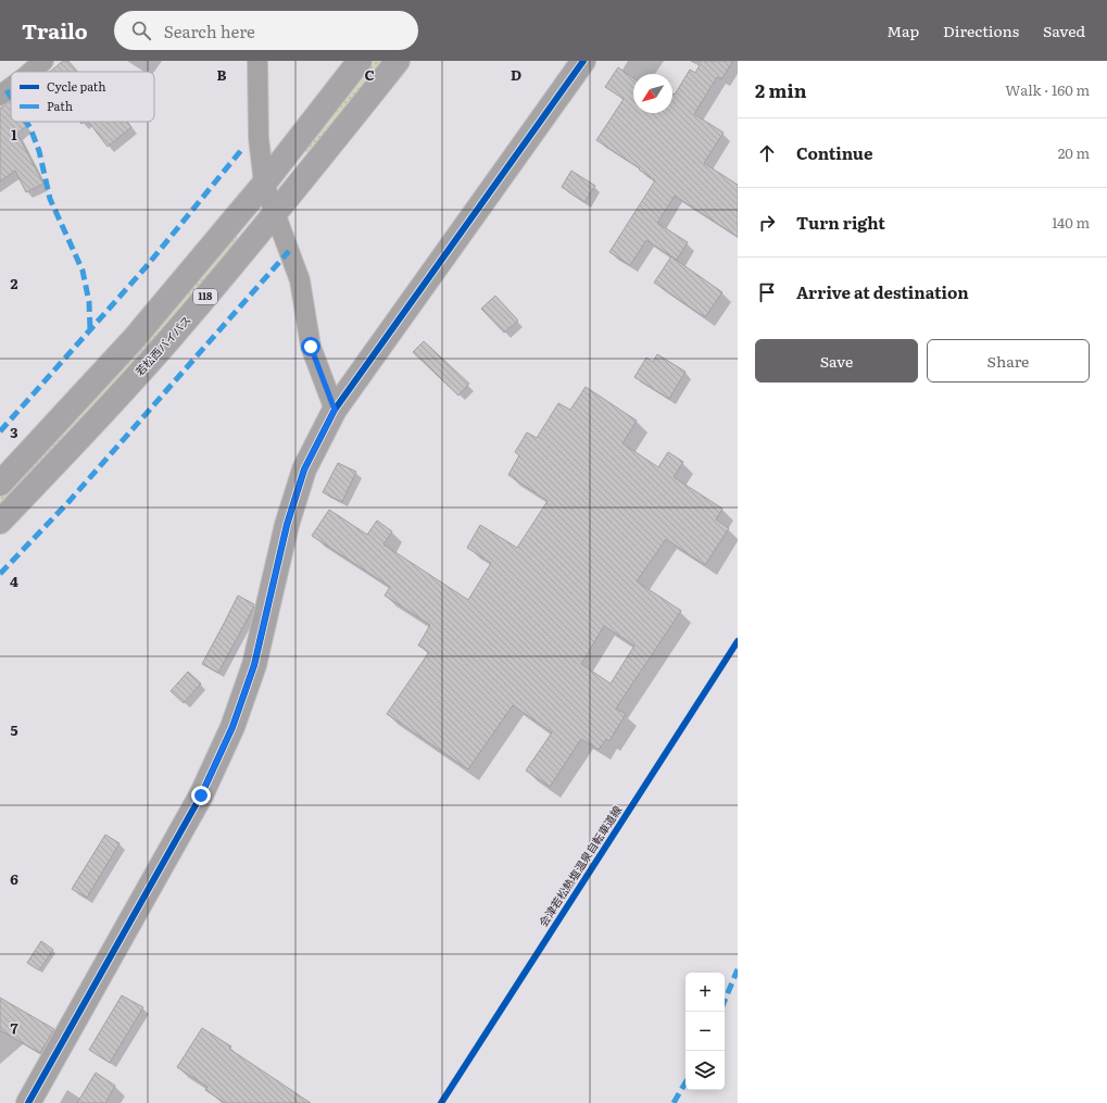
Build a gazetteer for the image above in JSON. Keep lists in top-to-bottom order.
{
  "streets": {
    "highway": ["118", "若松西バイパス"],
    "cycle path": ["会津若松熱塩温泉自転車道線"]
  },
  "legend": ["Cycle path", "Path"],
  "north": "bottom left",
  "page": {
    "header": "Trailo",
    "search": "Search here",
    "nav": ["Map", "Directions", "Saved"],
    "heading": ["2 min", "Walk · 160 m"],
    "list": [
      ["Continue", "20 m"],
      ["Turn right", "140 m"],
      "Arrive at destination"
    ],
    "buttons": ["Save", "Share"],
    "map_buttons": ["+", "−"]
  },
  "grid": {
    "columns": ["B", "C", "D"],
    "rows": [
      "1",
      "2",
      "3",
      "4",
      "5",
      "6",
      "7"
    ]
  }
}
